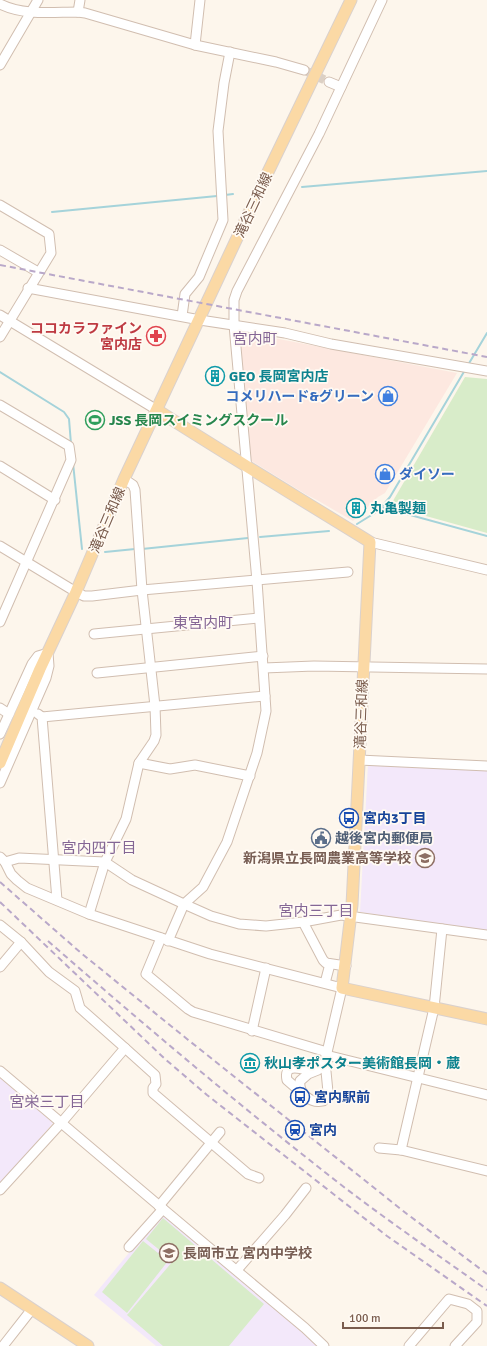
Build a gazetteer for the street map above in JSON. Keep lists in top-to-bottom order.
{
  "streets": {
    "main road": ["滝谷三和線"]
  },
  "districts": [
    "宮内町",
    "東宮内町",
    "宮内四丁目",
    "宮内三丁目",
    "宮栄三丁目"
  ],
  "places": {
    "pharmacy": ["ココカラファイン 宮内店"],
    "building": ["GEO 長岡宮内店", "丸亀製麺"],
    "shop": ["コメリハード&グリーン", "ダイソー"],
    "sports": ["JSS 長岡スイミングスクール"],
    "bus stop": ["宮内3丁目", "宮内駅前"],
    "public building": ["越後宮内郵便局"],
    "school or university": ["新潟県立長岡農業高等学校", "長岡市立 宮内中学校"],
    "museum": ["秋山孝ポスター美術館長岡・蔵"],
    "station": ["宮内"]
  },
  "scale_bar": "100 m"
}
